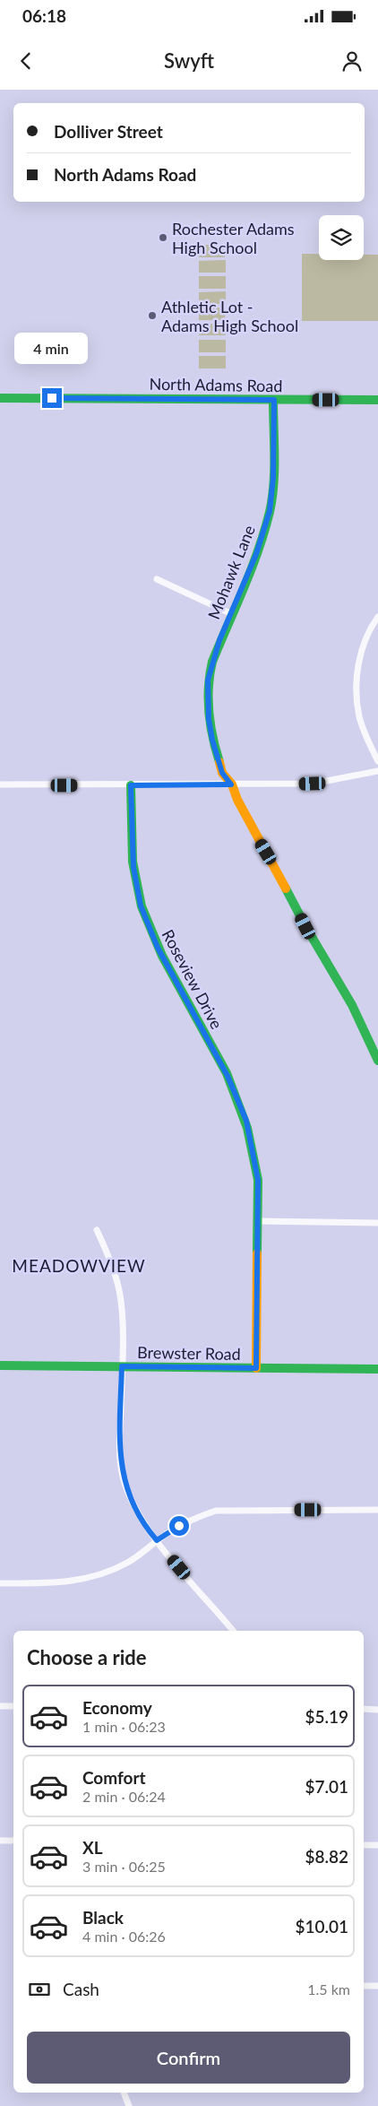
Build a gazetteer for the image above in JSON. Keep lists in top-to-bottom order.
{
  "streets": {
    "street": [
      "North Adams Road",
      "Mohawk Lane",
      "Roseview Drive",
      "Brewster Road"
    ]
  },
  "crossings": [
    ["North Adams Road", "Mohawk Lane"],
    ["Roseview Drive", "Brewster Road"]
  ],
  "districts": ["MEADOWVIEW"],
  "places": ["Rochester Adams High School", "Athletic Lot - Adams High School"],
  "page": {
    "status": "06:18",
    "header": "Swyft",
    "banner": ["Dolliver Street", "North Adams Road"],
    "bubble": "4 min",
    "heading": "Choose a ride",
    "list": [
      {
        "name": "Economy",
        "note": "1 min · 06:23",
        "value": "$5.19"
      },
      {
        "name": "Comfort",
        "note": "2 min · 06:24",
        "value": "$7.01"
      },
      {
        "name": "XL",
        "note": "3 min · 06:25",
        "value": "$8.82"
      },
      {
        "name": "Black",
        "note": "4 min · 06:26",
        "value": "$10.01"
      }
    ],
    "pay": ["Cash", "1.5 km"],
    "buttons": "Confirm"
  }
}
